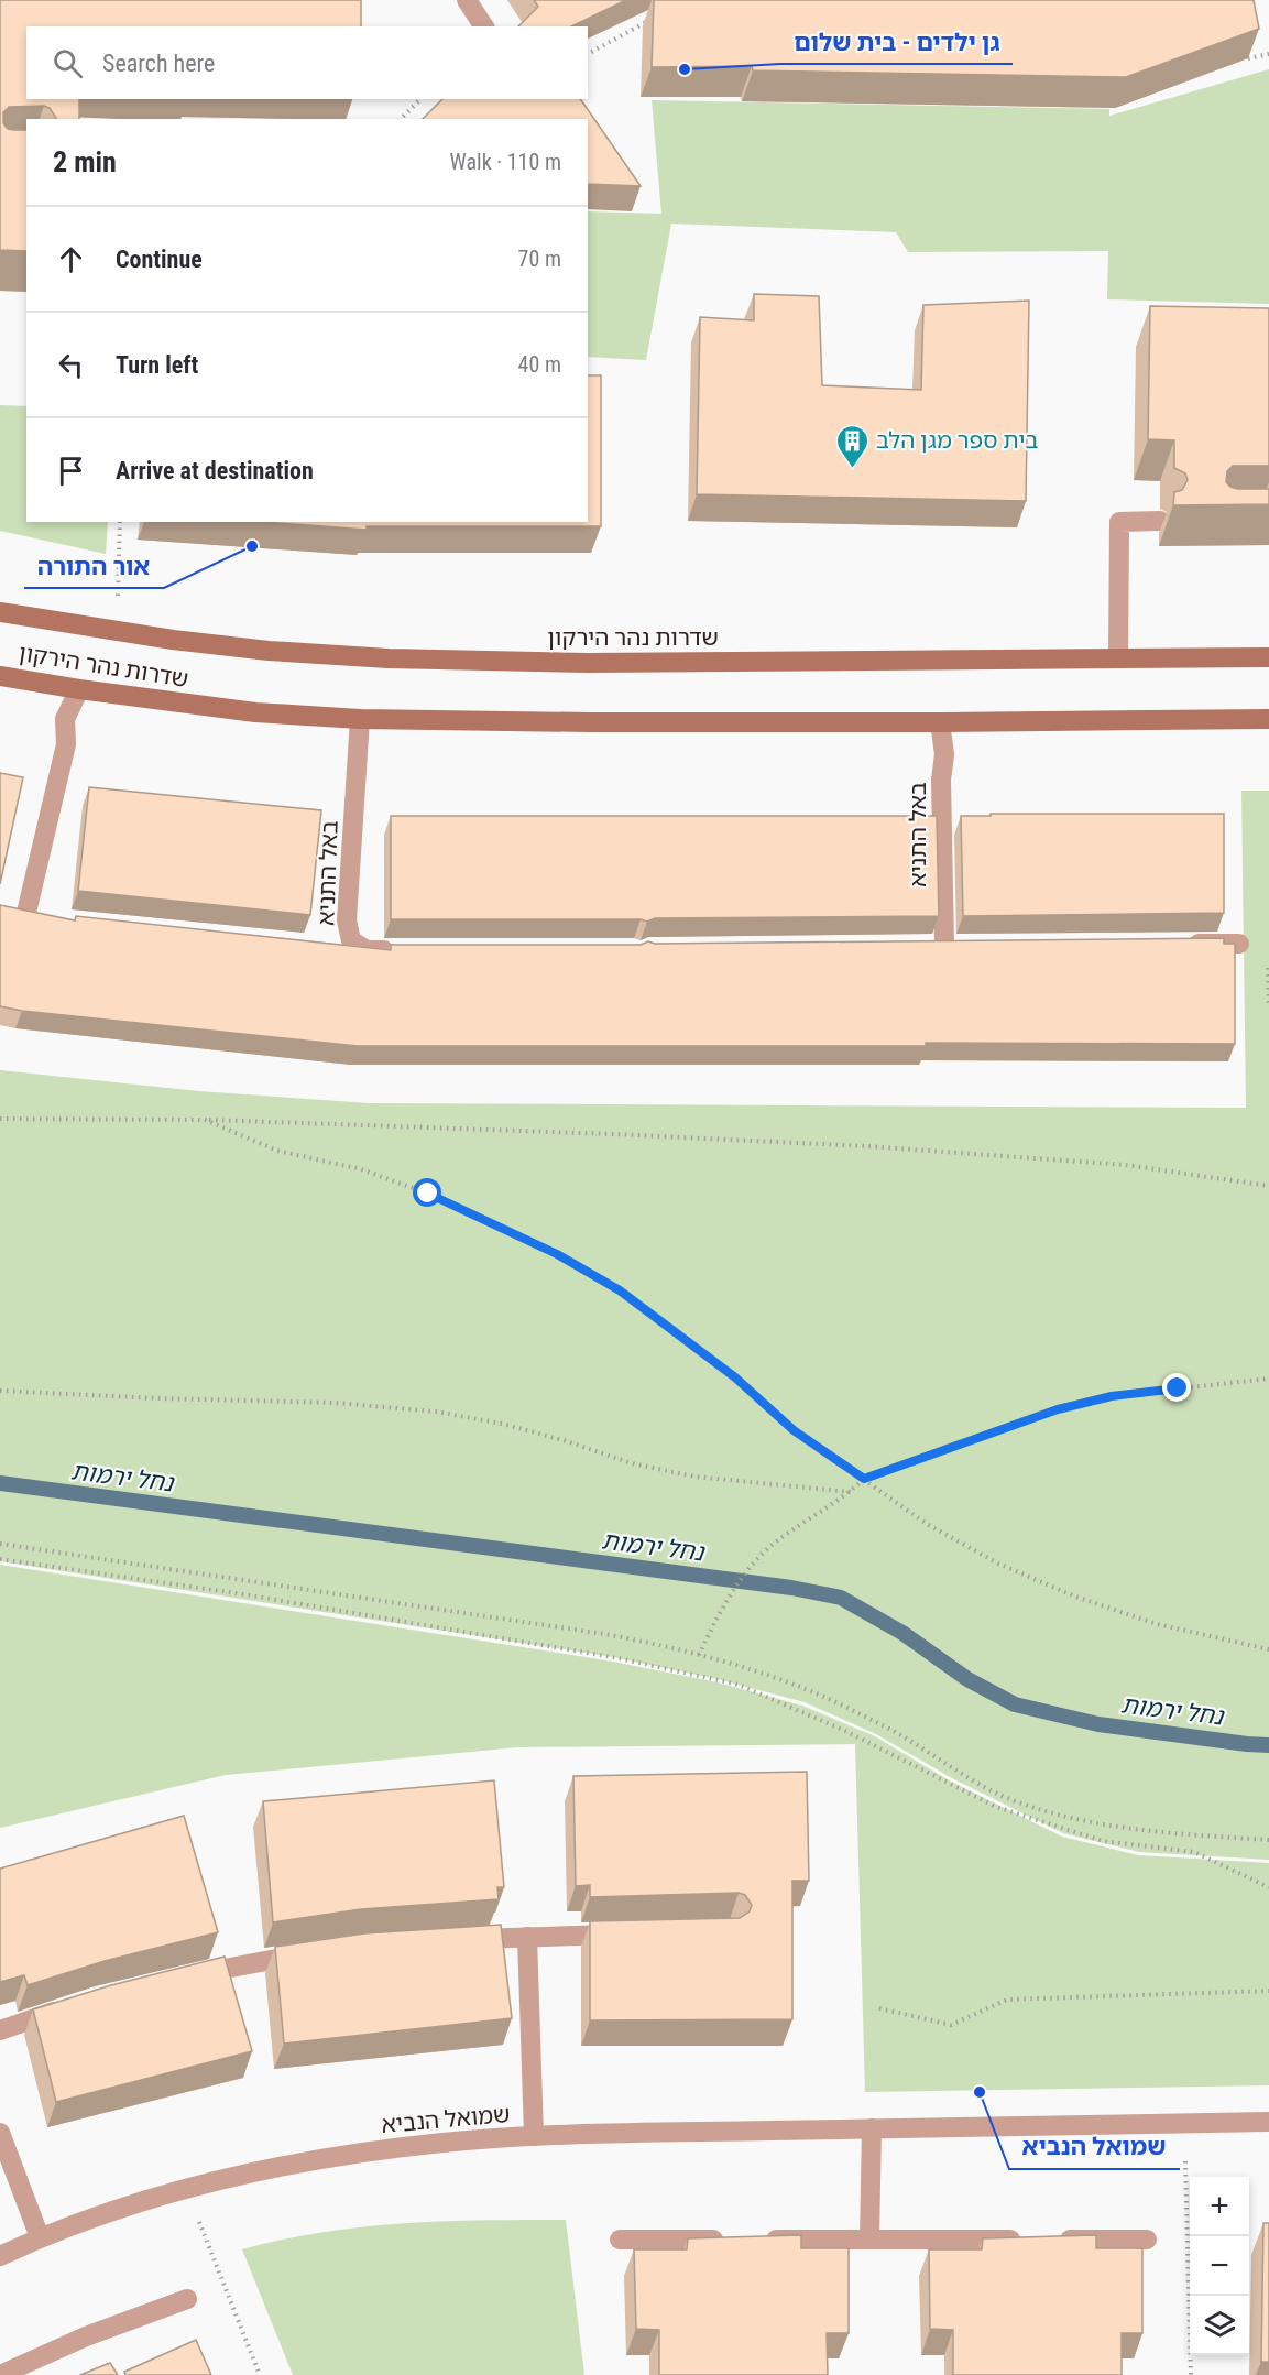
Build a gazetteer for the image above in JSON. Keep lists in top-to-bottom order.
{
  "streets": {
    "main road": ["שדרות נהר הירקון"],
    "street": ["באל התניא", "שמואל הנביא"]
  },
  "crossings": [
    ["שדרות נהר הירקון", "באל התניא"]
  ],
  "water": ["נחל ירמות"],
  "places": {
    "other": ["גן ילדים - בית שלום", "אור התורה", "שמואל הנביא"],
    "building": ["בית ספר מגן הלב"]
  },
  "page": {
    "search": "Search here",
    "heading": ["2 min", "Walk · 110 m"],
    "list": [
      ["Continue", "70 m"],
      ["Turn left", "40 m"],
      "Arrive at destination"
    ],
    "map_buttons": ["+", "−"]
  }
}
